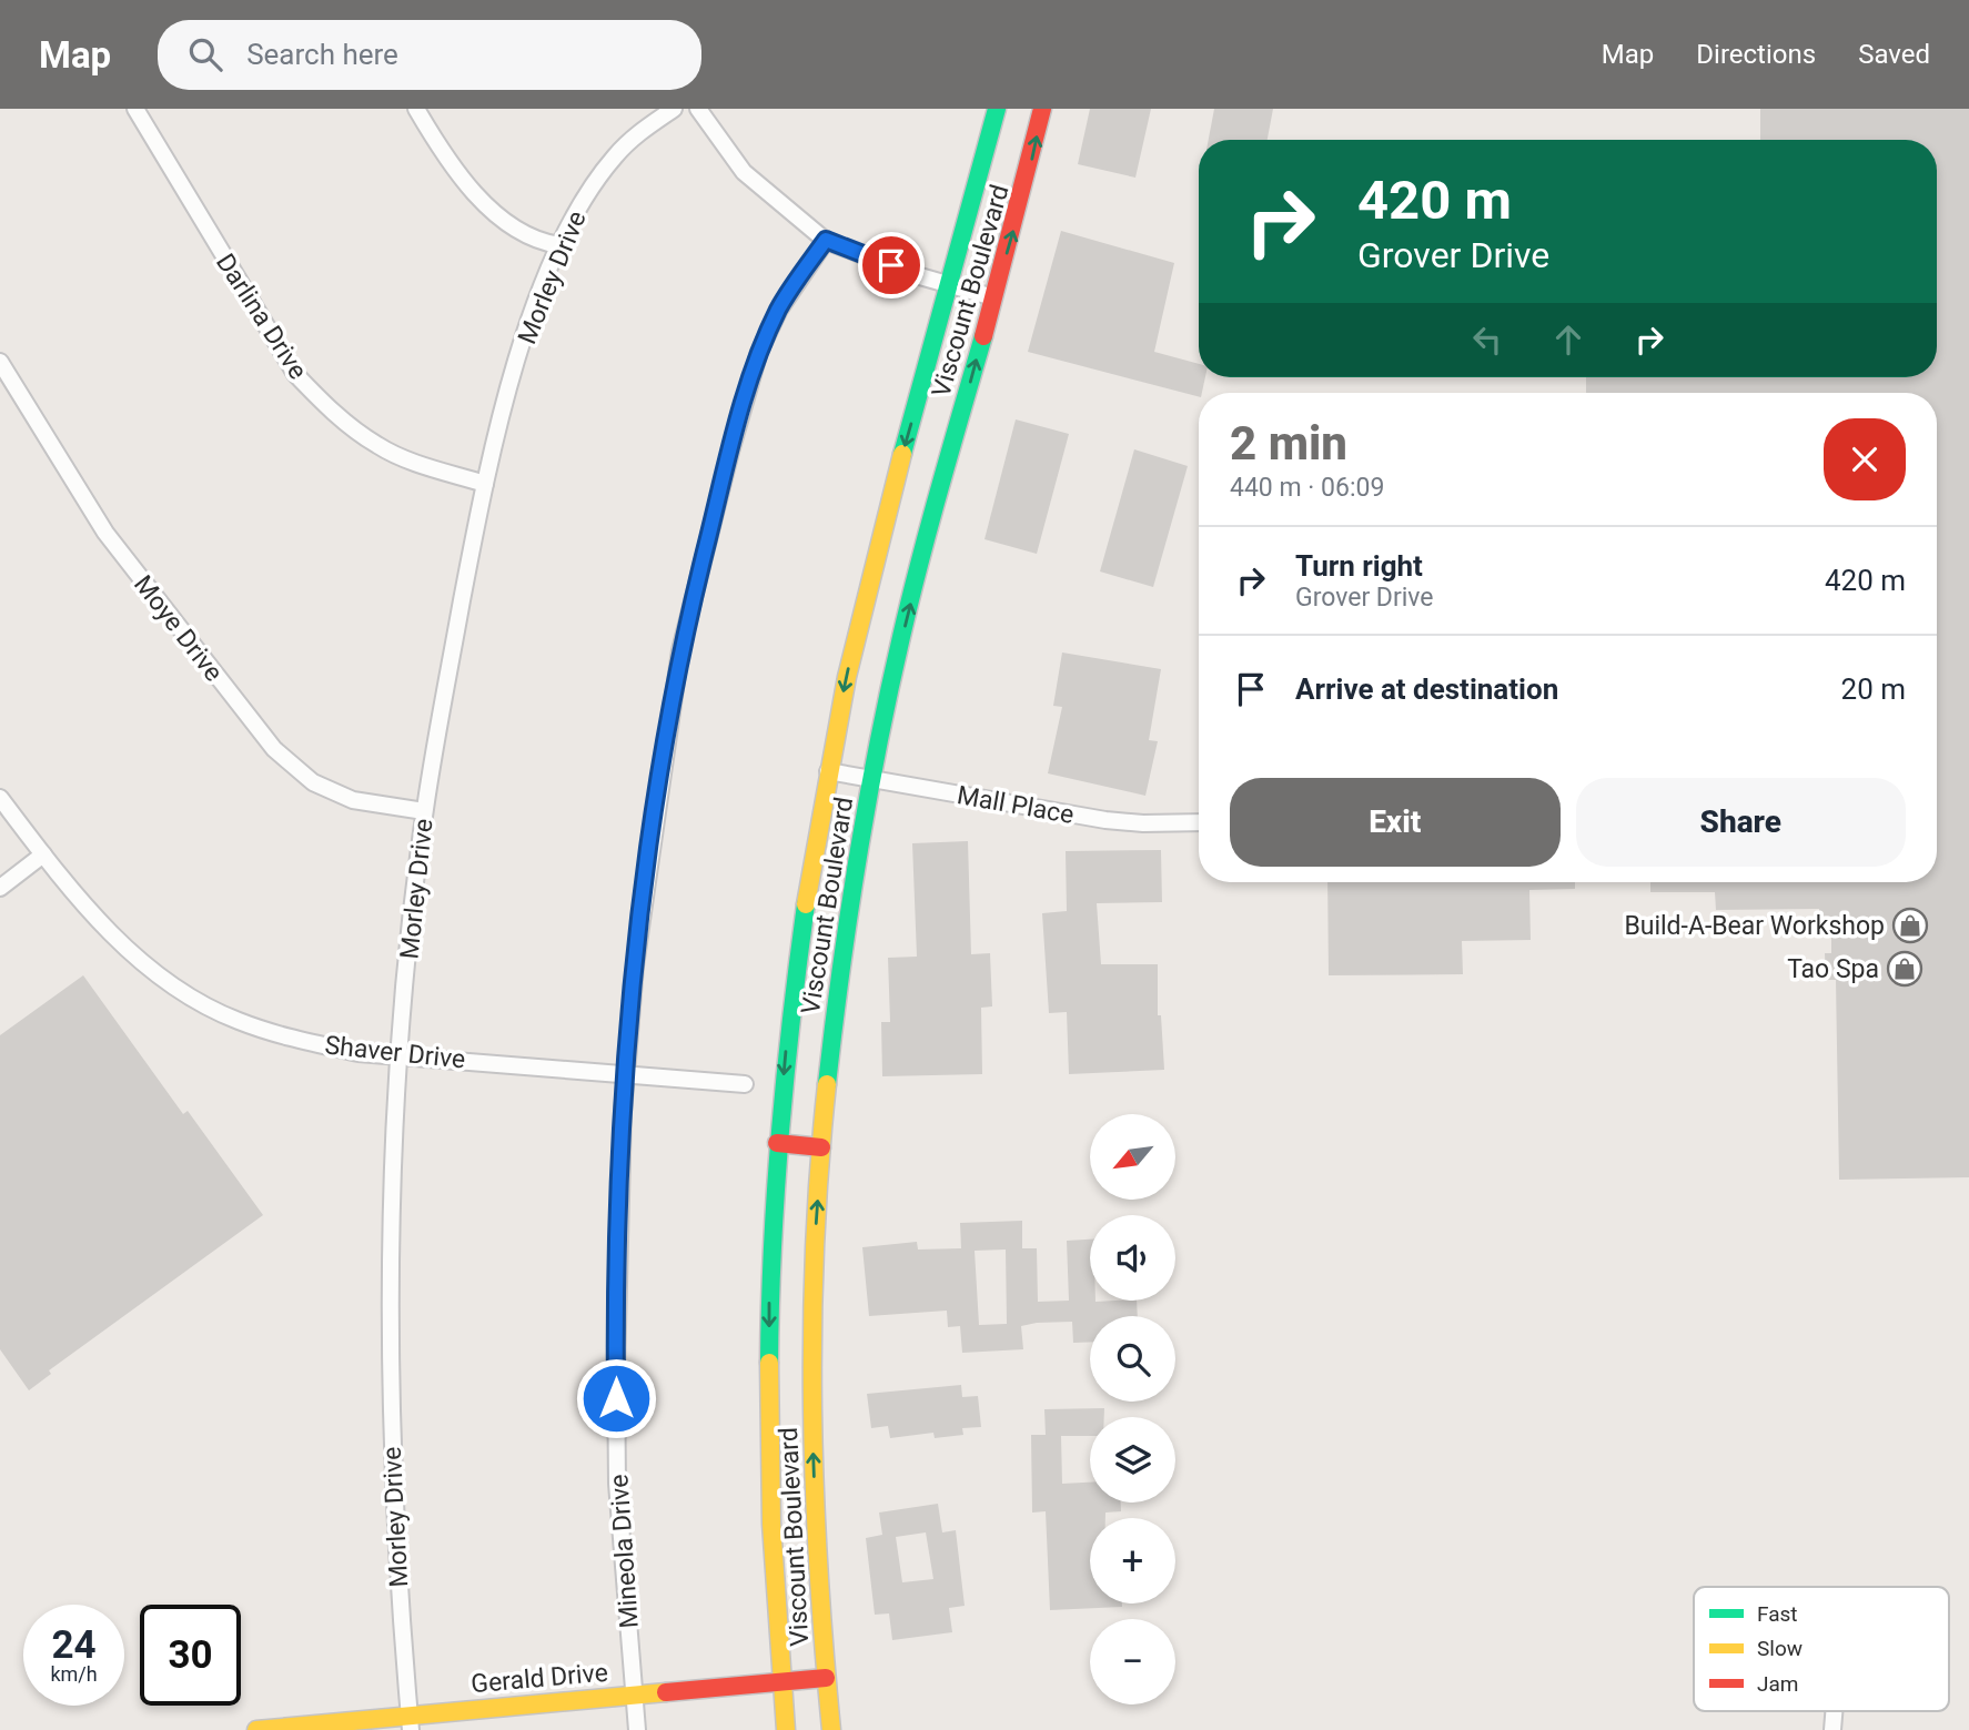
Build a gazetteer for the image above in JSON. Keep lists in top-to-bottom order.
{
  "streets": {
    "main road": ["Viscount Boulevard", "Gerald Drive"],
    "street": [
      "Morley Drive",
      "Darlina Drive",
      "Moye Drive",
      "Mall Place",
      "Shaver Drive",
      "Mineola Drive"
    ]
  },
  "crossings": [
    ["Morley Drive", "Darlina Drive"],
    ["Morley Drive", "Moye Drive"],
    ["Morley Drive", "Shaver Drive"],
    ["Morley Drive", "Gerald Drive"],
    ["Viscount Boulevard", "Mall Place"],
    ["Viscount Boulevard", "Gerald Drive"],
    ["Shaver Drive", "Mineola Drive"],
    ["Mineola Drive", "Gerald Drive"]
  ],
  "places": {
    "shop": ["Build-A-Bear Workshop", "Tao Spa"]
  },
  "legend": ["Fast", "Slow", "Jam"],
  "north": "bottom left",
  "page": {
    "header": "Map",
    "search": "Search here",
    "nav": ["Map", "Directions", "Saved"],
    "turn": ["420 m", "Grover Drive"],
    "heading": ["2 min", "440 m · 06:09"],
    "list": [
      {
        "name": "Turn right",
        "note": "Grover Drive",
        "value": "420 m"
      },
      {
        "name": "Arrive at destination",
        "value": "20 m"
      }
    ],
    "buttons": ["Exit", "Share"],
    "map_buttons": ["+", "−"],
    "speed": "24 km/h",
    "limit": "30"
  }
}
